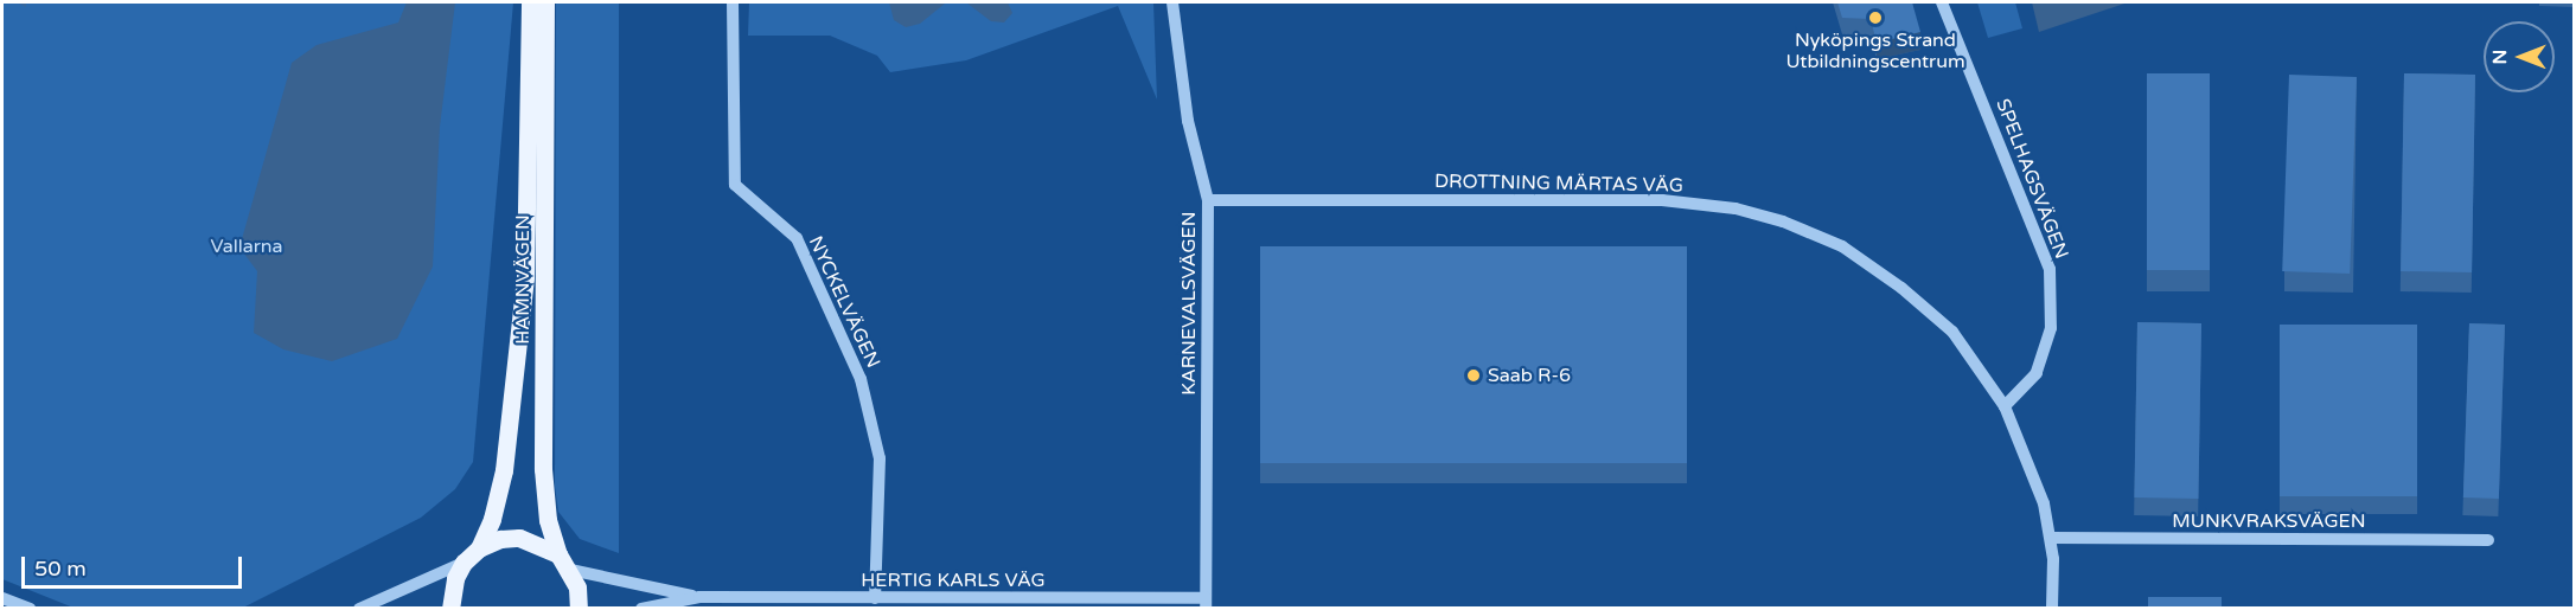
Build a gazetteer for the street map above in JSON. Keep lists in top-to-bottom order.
{
  "streets": {
    "main road": ["HAMNVÄGEN"],
    "street": [
      "SPELHAGSVÄGEN",
      "DROTTNING MÄRTAS VÄG",
      "NYCKELVÄGEN",
      "KARNEVALSVÄGEN",
      "MUNKVRAKSVÄGEN",
      "HERTIG KARLS VÄG"
    ]
  },
  "crossings": [
    ["SPELHAGSVÄGEN", "DROTTNING MÄRTAS VÄG"],
    ["DROTTNING MÄRTAS VÄG", "KARNEVALSVÄGEN"],
    ["NYCKELVÄGEN", "HERTIG KARLS VÄG"],
    ["KARNEVALSVÄGEN", "HERTIG KARLS VÄG"]
  ],
  "parks": ["Vallarna"],
  "places": ["Nyköpings Strand Utbildningscentrum", "Saab R-6"],
  "scale_bar": "50 m",
  "north": "left"
}
